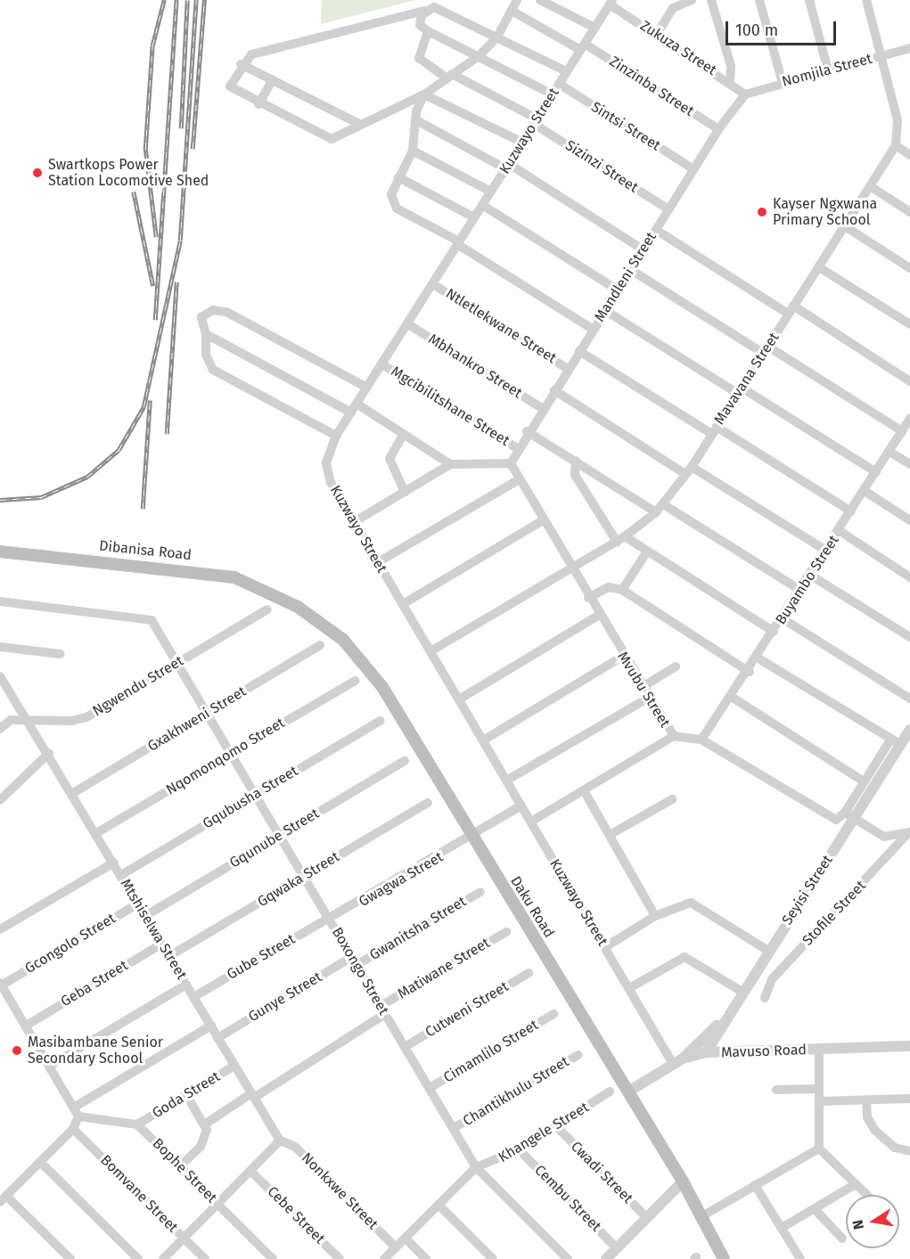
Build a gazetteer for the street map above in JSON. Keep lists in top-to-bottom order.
{
  "streets": {
    "main road": ["Dibanisa Road", "Daku Road"],
    "street": [
      "Zukuza Street",
      "Nomjila Street",
      "Zinzinba Street",
      "Sintsi Street",
      "Kuzwayo Street",
      "Sizinzi Street",
      "Mandleni Street",
      "Ntletlekwane Street",
      "Mbhankro Street",
      "Mavavana Street",
      "Mgcibilitshane Street",
      "Buyambo Street",
      "Ngwendu Street",
      "Mvubu Street",
      "Gxakhweni Street",
      "Nqomonqomo Street",
      "Gqubusha Street",
      "Gqunube Street",
      "Gqwaka Street",
      "Gwagwa Street",
      "Seyisi Street",
      "Stofile Street",
      "Gwanitsha Street",
      "Mtshiselwa Street",
      "Gcongolo Street",
      "Gube Street",
      "Matiwane Street",
      "Boxongo Street",
      "Geba Street",
      "Gunye Street",
      "Cutweni Street",
      "Cimamlilo Street",
      "Mavuso Road",
      "Chantikhulu Street",
      "Goda Street",
      "Khangele Street",
      "Bophe Street",
      "Cwadi Street",
      "Nonkxwe Street",
      "Bomvane Street",
      "Cembu Street",
      "Cebe Street"
    ]
  },
  "crossings": [
    ["Zukuza Street", "Nomjila Street"],
    ["Zukuza Street", "Kuzwayo Street"],
    ["Zukuza Street", "Mandleni Street"],
    ["Nomjila Street", "Mandleni Street"],
    ["Nomjila Street", "Mavavana Street"],
    ["Zinzinba Street", "Kuzwayo Street"],
    ["Zinzinba Street", "Mandleni Street"],
    ["Sintsi Street", "Kuzwayo Street"],
    ["Sintsi Street", "Mandleni Street"],
    ["Kuzwayo Street", "Sizinzi Street"],
    ["Kuzwayo Street", "Ntletlekwane Street"],
    ["Kuzwayo Street", "Mbhankro Street"],
    ["Kuzwayo Street", "Mavavana Street"],
    ["Kuzwayo Street", "Mgcibilitshane Street"],
    ["Kuzwayo Street", "Gwagwa Street"],
    ["Kuzwayo Street", "Mavuso Road"],
    ["Sizinzi Street", "Mandleni Street"],
    ["Mandleni Street", "Ntletlekwane Street"],
    ["Mandleni Street", "Mbhankro Street"],
    ["Mandleni Street", "Mgcibilitshane Street"],
    ["Mandleni Street", "Mvubu Street"],
    ["Mavavana Street", "Mvubu Street"],
    ["Dibanisa Road", "Daku Road"],
    ["Buyambo Street", "Mvubu Street"],
    ["Ngwendu Street", "Mtshiselwa Street"],
    ["Ngwendu Street", "Boxongo Street"],
    ["Mvubu Street", "Seyisi Street"],
    ["Gxakhweni Street", "Mtshiselwa Street"],
    ["Gxakhweni Street", "Boxongo Street"],
    ["Nqomonqomo Street", "Mtshiselwa Street"],
    ["Nqomonqomo Street", "Boxongo Street"],
    ["Gqubusha Street", "Mtshiselwa Street"],
    ["Gqubusha Street", "Boxongo Street"],
    ["Gqunube Street", "Mtshiselwa Street"],
    ["Gqunube Street", "Boxongo Street"],
    ["Gqwaka Street", "Mtshiselwa Street"],
    ["Gqwaka Street", "Boxongo Street"],
    ["Gwagwa Street", "Daku Road"],
    ["Gwagwa Street", "Gube Street"],
    ["Gwagwa Street", "Boxongo Street"],
    ["Seyisi Street", "Mavuso Road"],
    ["Daku Road", "Mavuso Road"],
    ["Gwanitsha Street", "Boxongo Street"],
    ["Gwanitsha Street", "Gunye Street"],
    ["Mtshiselwa Street", "Gcongolo Street"],
    ["Mtshiselwa Street", "Gube Street"],
    ["Mtshiselwa Street", "Matiwane Street"],
    ["Mtshiselwa Street", "Geba Street"],
    ["Mtshiselwa Street", "Gunye Street"],
    ["Mtshiselwa Street", "Goda Street"],
    ["Mtshiselwa Street", "Nonkxwe Street"],
    ["Gube Street", "Boxongo Street"],
    ["Matiwane Street", "Boxongo Street"],
    ["Boxongo Street", "Gunye Street"],
    ["Boxongo Street", "Cutweni Street"],
    ["Boxongo Street", "Cimamlilo Street"],
    ["Boxongo Street", "Chantikhulu Street"],
    ["Boxongo Street", "Khangele Street"],
    ["Goda Street", "Bophe Street"],
    ["Khangele Street", "Cwadi Street"],
    ["Khangele Street", "Cembu Street"]
  ],
  "places": ["Swartkops Power Station Locomotive Shed", "Kayser Ngxwana Primary School", "Masibambane Senior Secondary School"],
  "scale_bar": "100 m",
  "north": "left"
}
